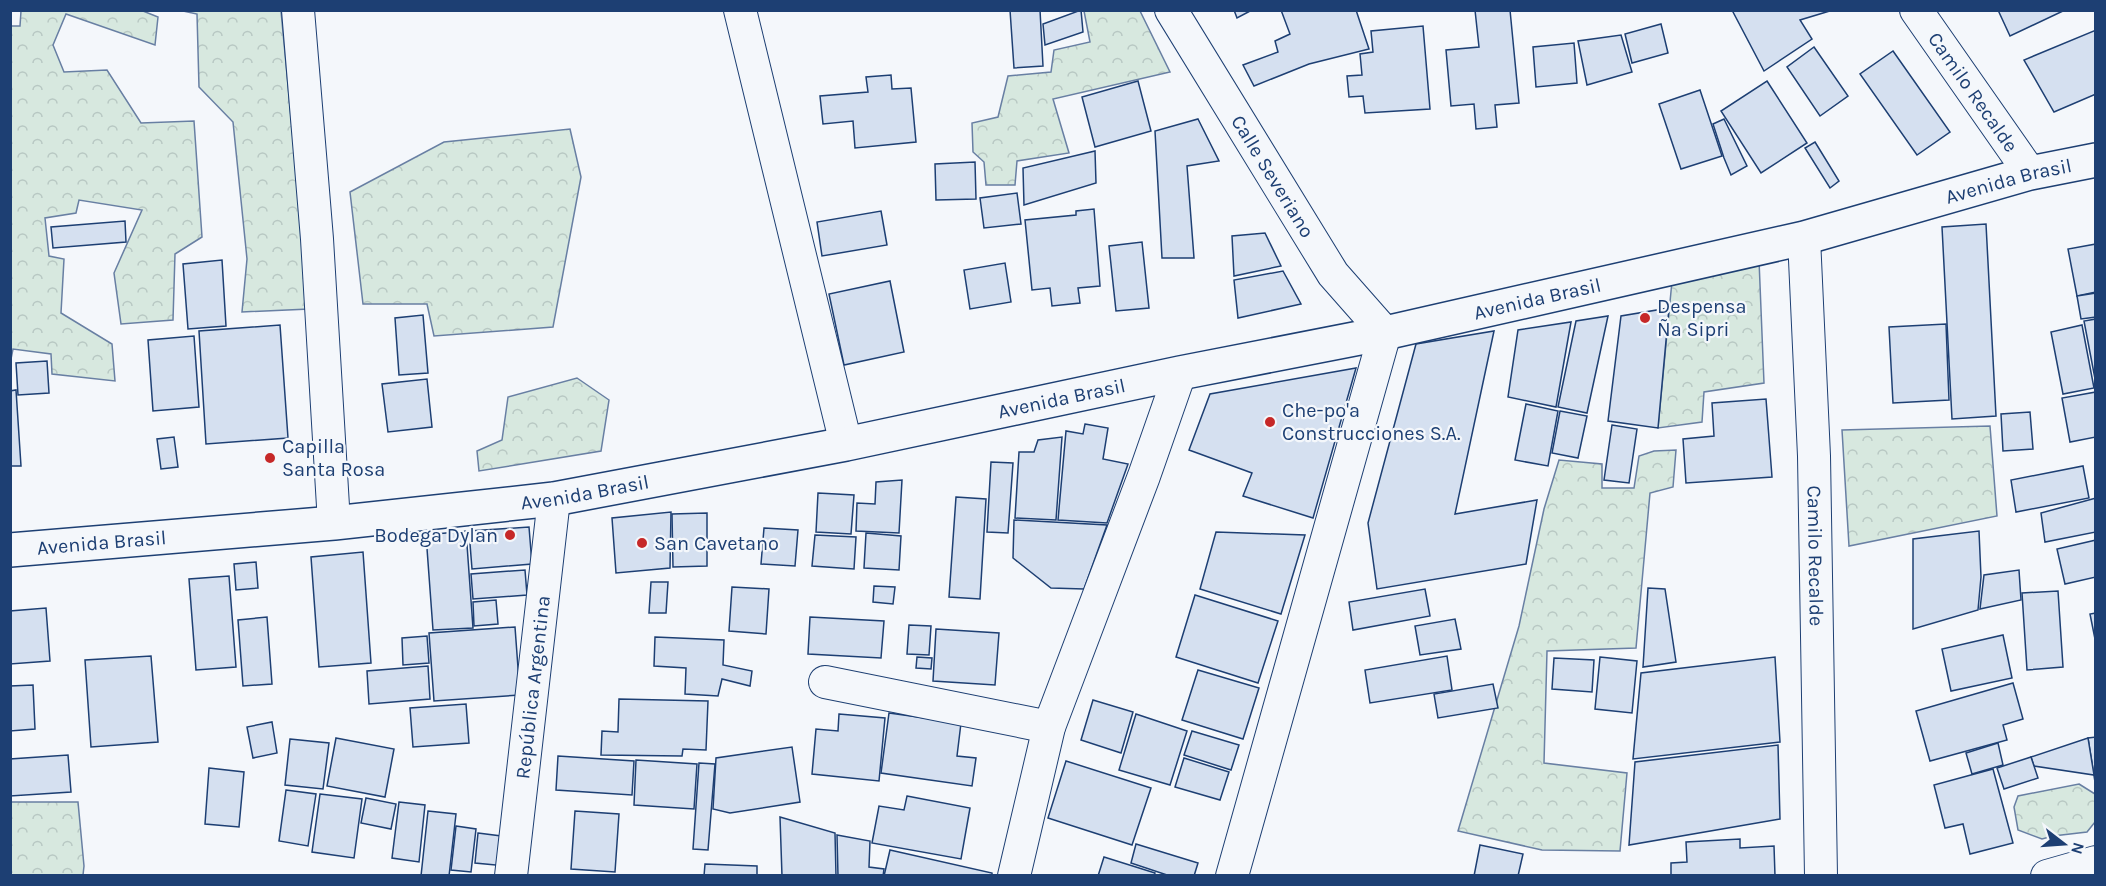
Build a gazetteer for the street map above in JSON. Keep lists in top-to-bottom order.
{
  "streets": {
    "street": [
      "Camilo Recalde",
      "Calle Severiano",
      "Avenida Brasil",
      "República Argentina"
    ]
  },
  "crossings": [
    ["Camilo Recalde", "Avenida Brasil"],
    ["Calle Severiano", "Avenida Brasil"],
    ["Avenida Brasil", "República Argentina"]
  ],
  "places": [
    "Despensa Ña Sipri",
    "Che-po'a Construcciones S.A.",
    "Capilla Santa Rosa",
    "Bodega Dylan",
    "San Cavetano"
  ],
  "north": "right"
}
